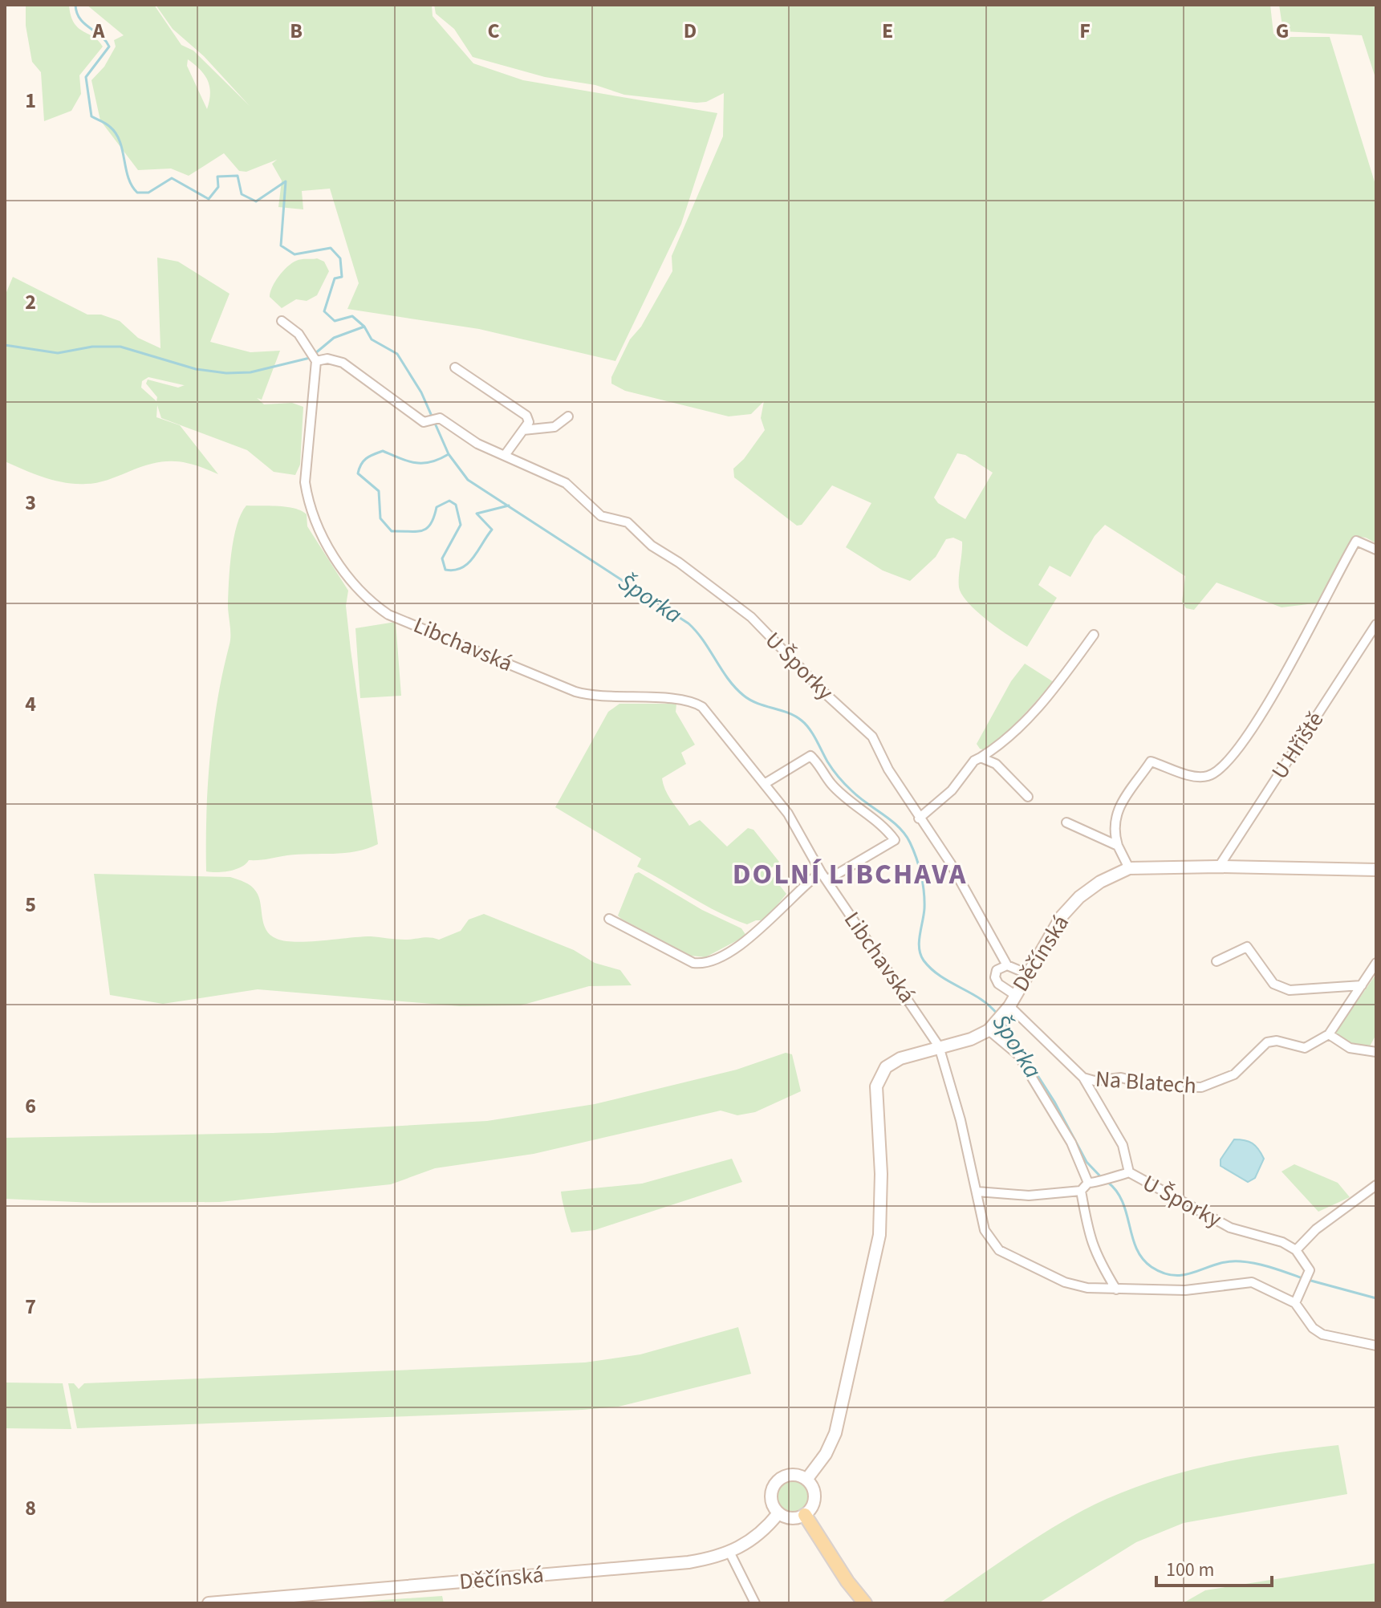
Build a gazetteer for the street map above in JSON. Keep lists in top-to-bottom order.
{
  "streets": {
    "main road": ["Děčínská"],
    "street": [
      "Libchavská",
      "U Šporky",
      "U Hřiště",
      "Na Blatech"
    ]
  },
  "crossings": [
    ["Libchavská", "U Šporky"],
    ["Libchavská", "Děčínská"],
    ["U Šporky", "Děčínská"],
    ["U Šporky", "Na Blatech"],
    ["U Hřiště", "Děčínská"]
  ],
  "districts": ["DOLNÍ LIBCHAVA"],
  "water": ["Šporka"],
  "scale_bar": "100 m",
  "grid": {
    "columns": [
      "A",
      "B",
      "C",
      "D",
      "E",
      "F",
      "G"
    ],
    "rows": [
      "1",
      "2",
      "3",
      "4",
      "5",
      "6",
      "7",
      "8"
    ]
  }
}
